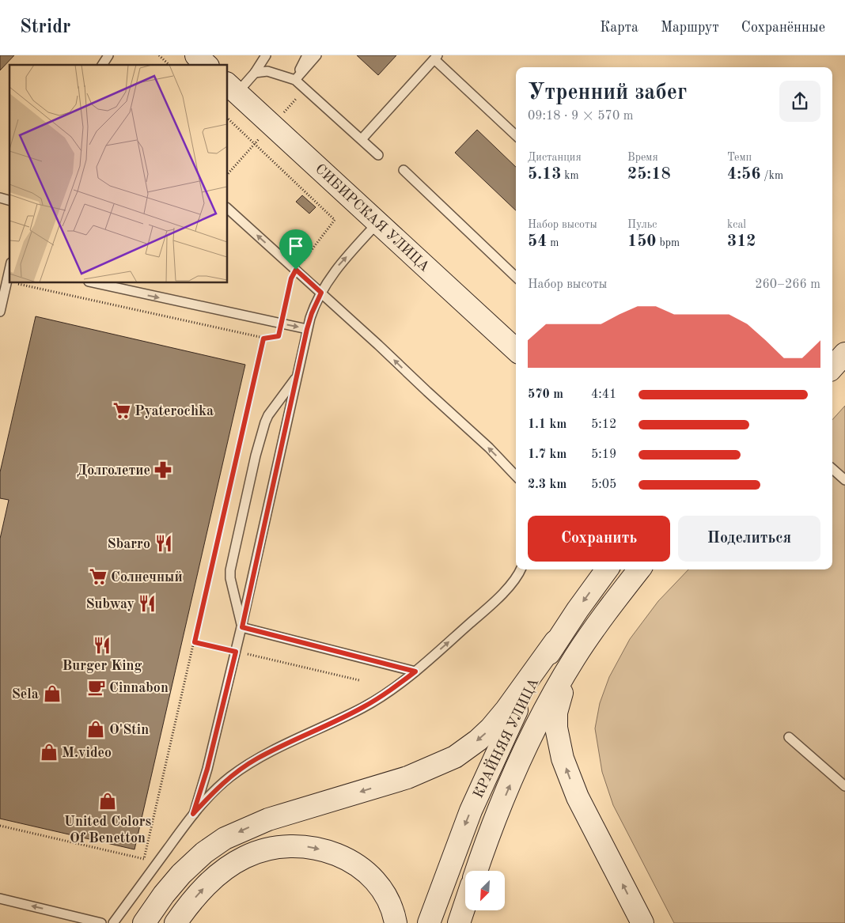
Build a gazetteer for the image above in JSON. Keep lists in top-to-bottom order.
{
  "streets": {
    "main road": ["СИБИРСКАЯ УЛИЦА", "КРАЙНЯЯ УЛИЦА"]
  },
  "places": {
    "supermarket": ["Pyaterochka", "Солнечный"],
    "pharmacy": ["Долголетие"],
    "restaurant": ["Sbarro", "Subway", "Burger King"],
    "cafe": ["Cinnabon"],
    "shop": [
      "Sela",
      "O'Stin",
      "M.video",
      "United Colors Of Benetton"
    ]
  },
  "north": "bottom left",
  "page": {
    "header": "Stridr",
    "nav": ["Карта", "Маршрут", "Сохранённые"],
    "heading": ["Утренний забег", "09:18 · 9 × 570 m"],
    "stats": [
      ["Дистанция", "5.13 km"],
      ["Время", "25:18"],
      ["Темп", "4:56 /km"],
      ["Набор высоты", "54 m"],
      ["Пульс", "150 bpm"],
      ["kcal", "312"]
    ],
    "chart": ["Набор высоты", "260–266 m"],
    "list": [
      {
        "name": "570 m",
        "note": "4:41"
      },
      {
        "name": "1.1 km",
        "note": "5:12"
      },
      {
        "name": "1.7 km",
        "note": "5:19"
      },
      {
        "name": "2.3 km",
        "note": "5:05"
      }
    ],
    "buttons": ["Сохранить", "Поделиться"]
  }
}
